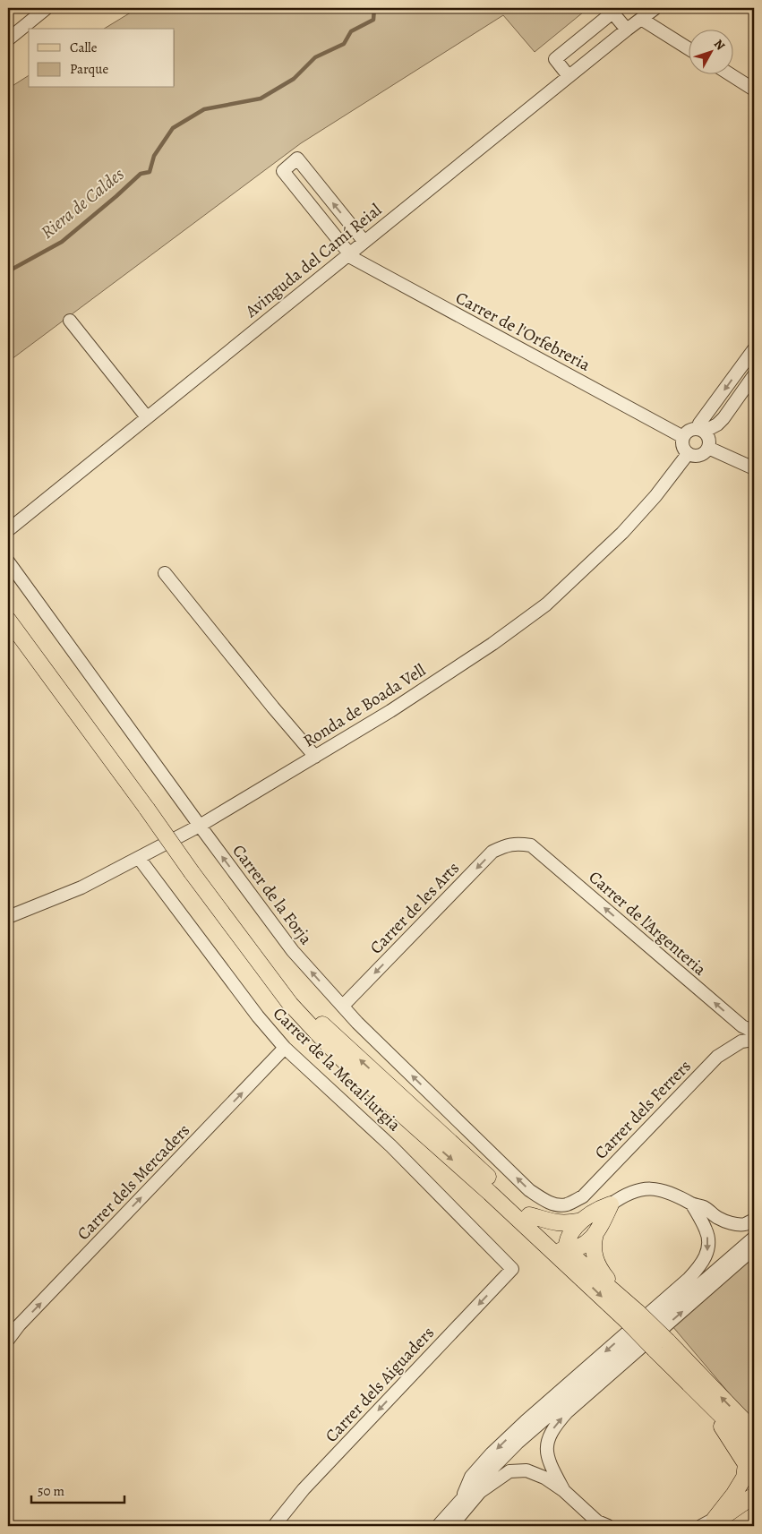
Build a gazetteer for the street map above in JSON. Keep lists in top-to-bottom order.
{
  "streets": {
    "street": [
      "Avinguda del Camí Reial",
      "Carrer de l'Orfebreria",
      "Ronda de Boada Vell",
      "Carrer de la Forja",
      "Carrer de les Arts",
      "Carrer de l'Argenteria",
      "Carrer de la Metal·lurgia",
      "Carrer dels Ferrers",
      "Carrer dels Mercaders",
      "Carrer dels Aiguaders"
    ]
  },
  "crossings": [
    ["Avinguda del Camí Reial", "Carrer de l'Orfebreria"],
    ["Carrer de l'Orfebreria", "Ronda de Boada Vell"],
    ["Ronda de Boada Vell", "Carrer de la Forja"],
    ["Ronda de Boada Vell", "Carrer de la Metal·lurgia"],
    ["Carrer de la Forja", "Carrer de les Arts"],
    ["Carrer de la Forja", "Carrer dels Ferrers"],
    ["Carrer de les Arts", "Carrer de l'Argenteria"],
    ["Carrer de la Metal·lurgia", "Carrer dels Mercaders"],
    ["Carrer de la Metal·lurgia", "Carrer dels Aiguaders"]
  ],
  "one_way": [
    "Carrer de la Forja",
    "Carrer de les Arts",
    "Carrer de l'Argenteria",
    "Carrer dels Mercaders",
    "Carrer dels Aiguaders"
  ],
  "water": ["Riera de Caldes"],
  "legend": ["Calle", "Parque"],
  "scale_bar": "50 m",
  "north": "top right"
}
